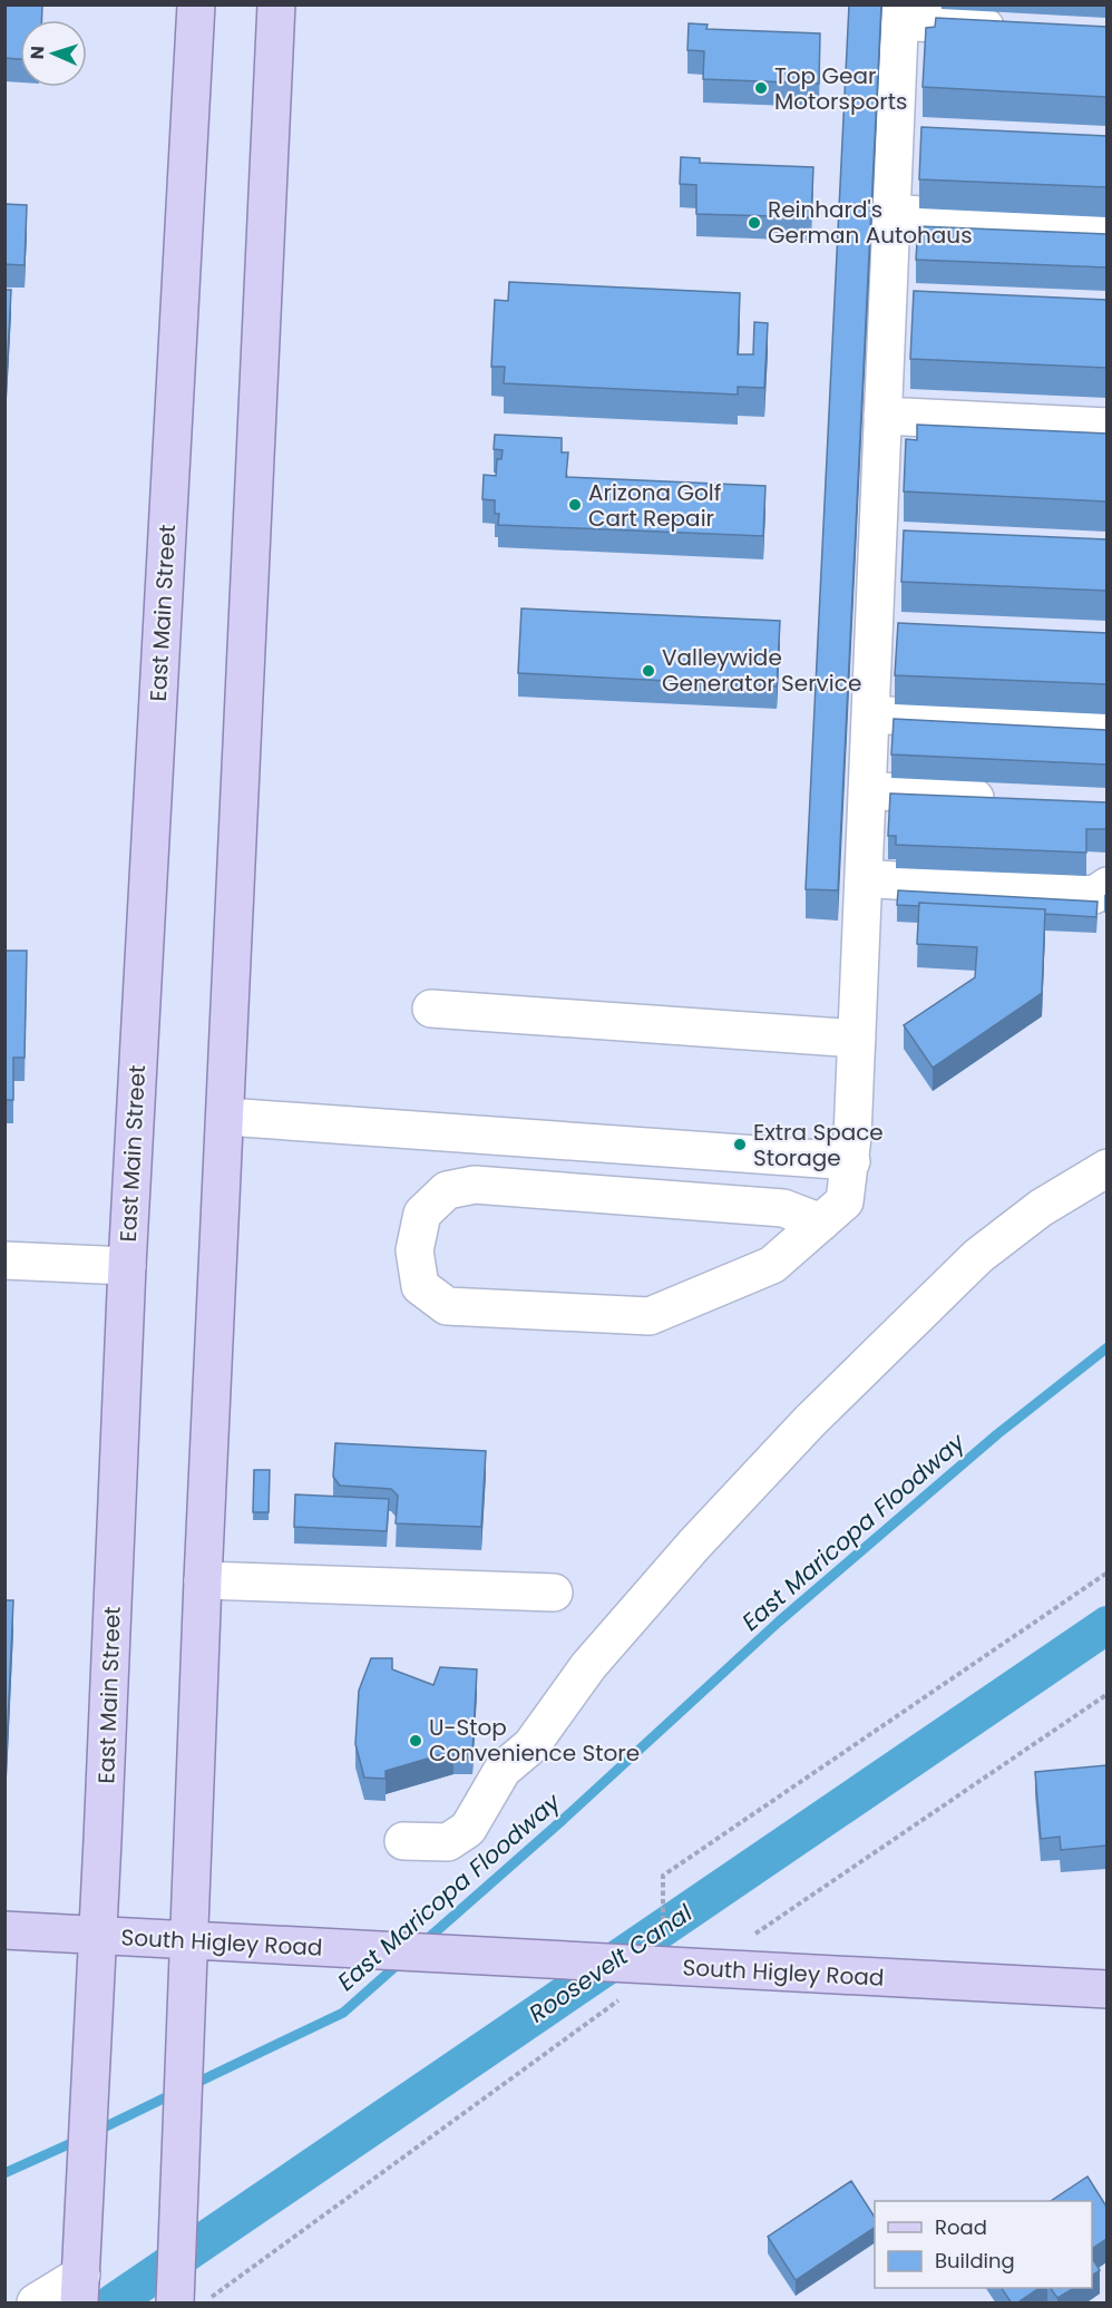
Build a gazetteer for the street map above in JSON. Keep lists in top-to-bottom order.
{
  "streets": {
    "main road": ["East Main Street", "South Higley Road"]
  },
  "crossings": [
    ["East Main Street", "South Higley Road"]
  ],
  "water": ["East Maricopa Floodway", "Roosevelt Canal"],
  "places": [
    "Top Gear Motorsports",
    "Reinhard's German Autohaus",
    "Arizona Golf Cart Repair",
    "Valleywide Generator Service",
    "Extra Space Storage",
    "U-Stop Convenience Store"
  ],
  "legend": ["Road", "Building"],
  "north": "left"
}
